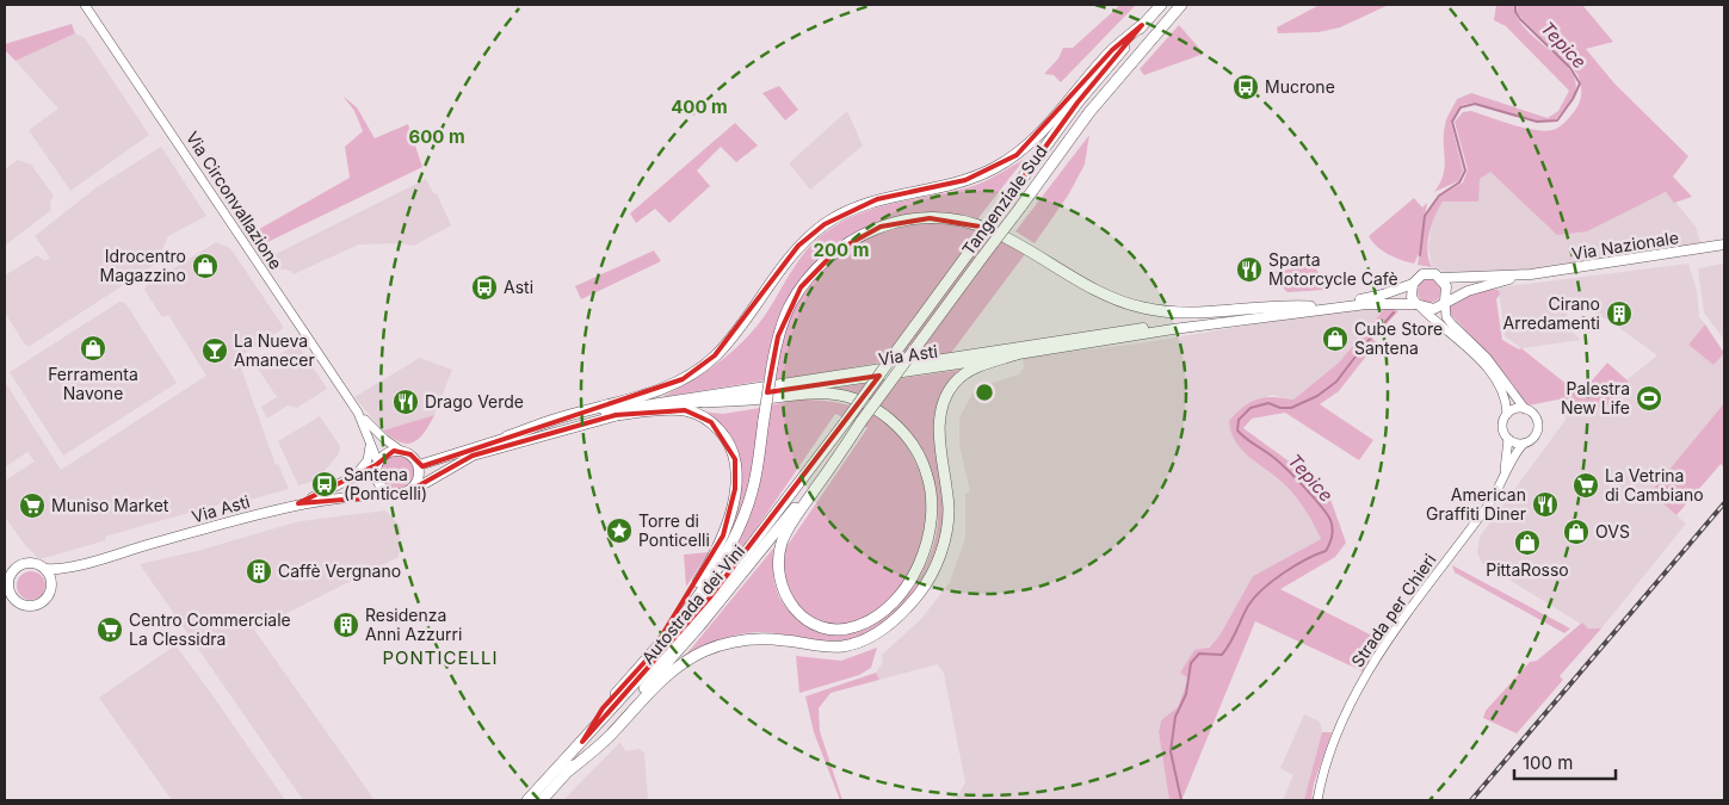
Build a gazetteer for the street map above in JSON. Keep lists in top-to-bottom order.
{
  "streets": {
    "highway": ["Tangenziale Sud", "Autostrada dei Vini"],
    "main road": [
      "Via Circonvallazione",
      "Via Nazionale",
      "Via Asti",
      "Strada per Chieri"
    ]
  },
  "crossings": [
    ["Via Circonvallazione", "Via Asti"],
    ["Tangenziale Sud", "Autostrada dei Vini"],
    ["Via Nazionale", "Via Asti"]
  ],
  "districts": ["PONTICELLI"],
  "water": ["Tepice"],
  "places": {
    "bus stop": ["Mucrone", "Asti", "Santena (Ponticelli)"],
    "shop": [
      "Idrocentro Magazzino",
      "Cube Store Santena",
      "Ferramenta Navone",
      "OVS",
      "PittaRosso"
    ],
    "restaurant": ["Sparta Motorcycle Cafè", "Drago Verde", "American Graffiti Diner"],
    "building": ["Cirano Arredamenti", "Caffè Vergnano", "Residenza Anni Azzurri"],
    "bar": ["La Nueva Amanecer"],
    "sports": ["Palestra New Life"],
    "supermarket": ["La Vetrina di Cambiano", "Muniso Market", "Centro Commerciale La Clessidra"],
    "place": ["Torre di Ponticelli"]
  },
  "scale_bar": "100 m",
  "rings": ["400 m", "600 m", "200 m"]
}
